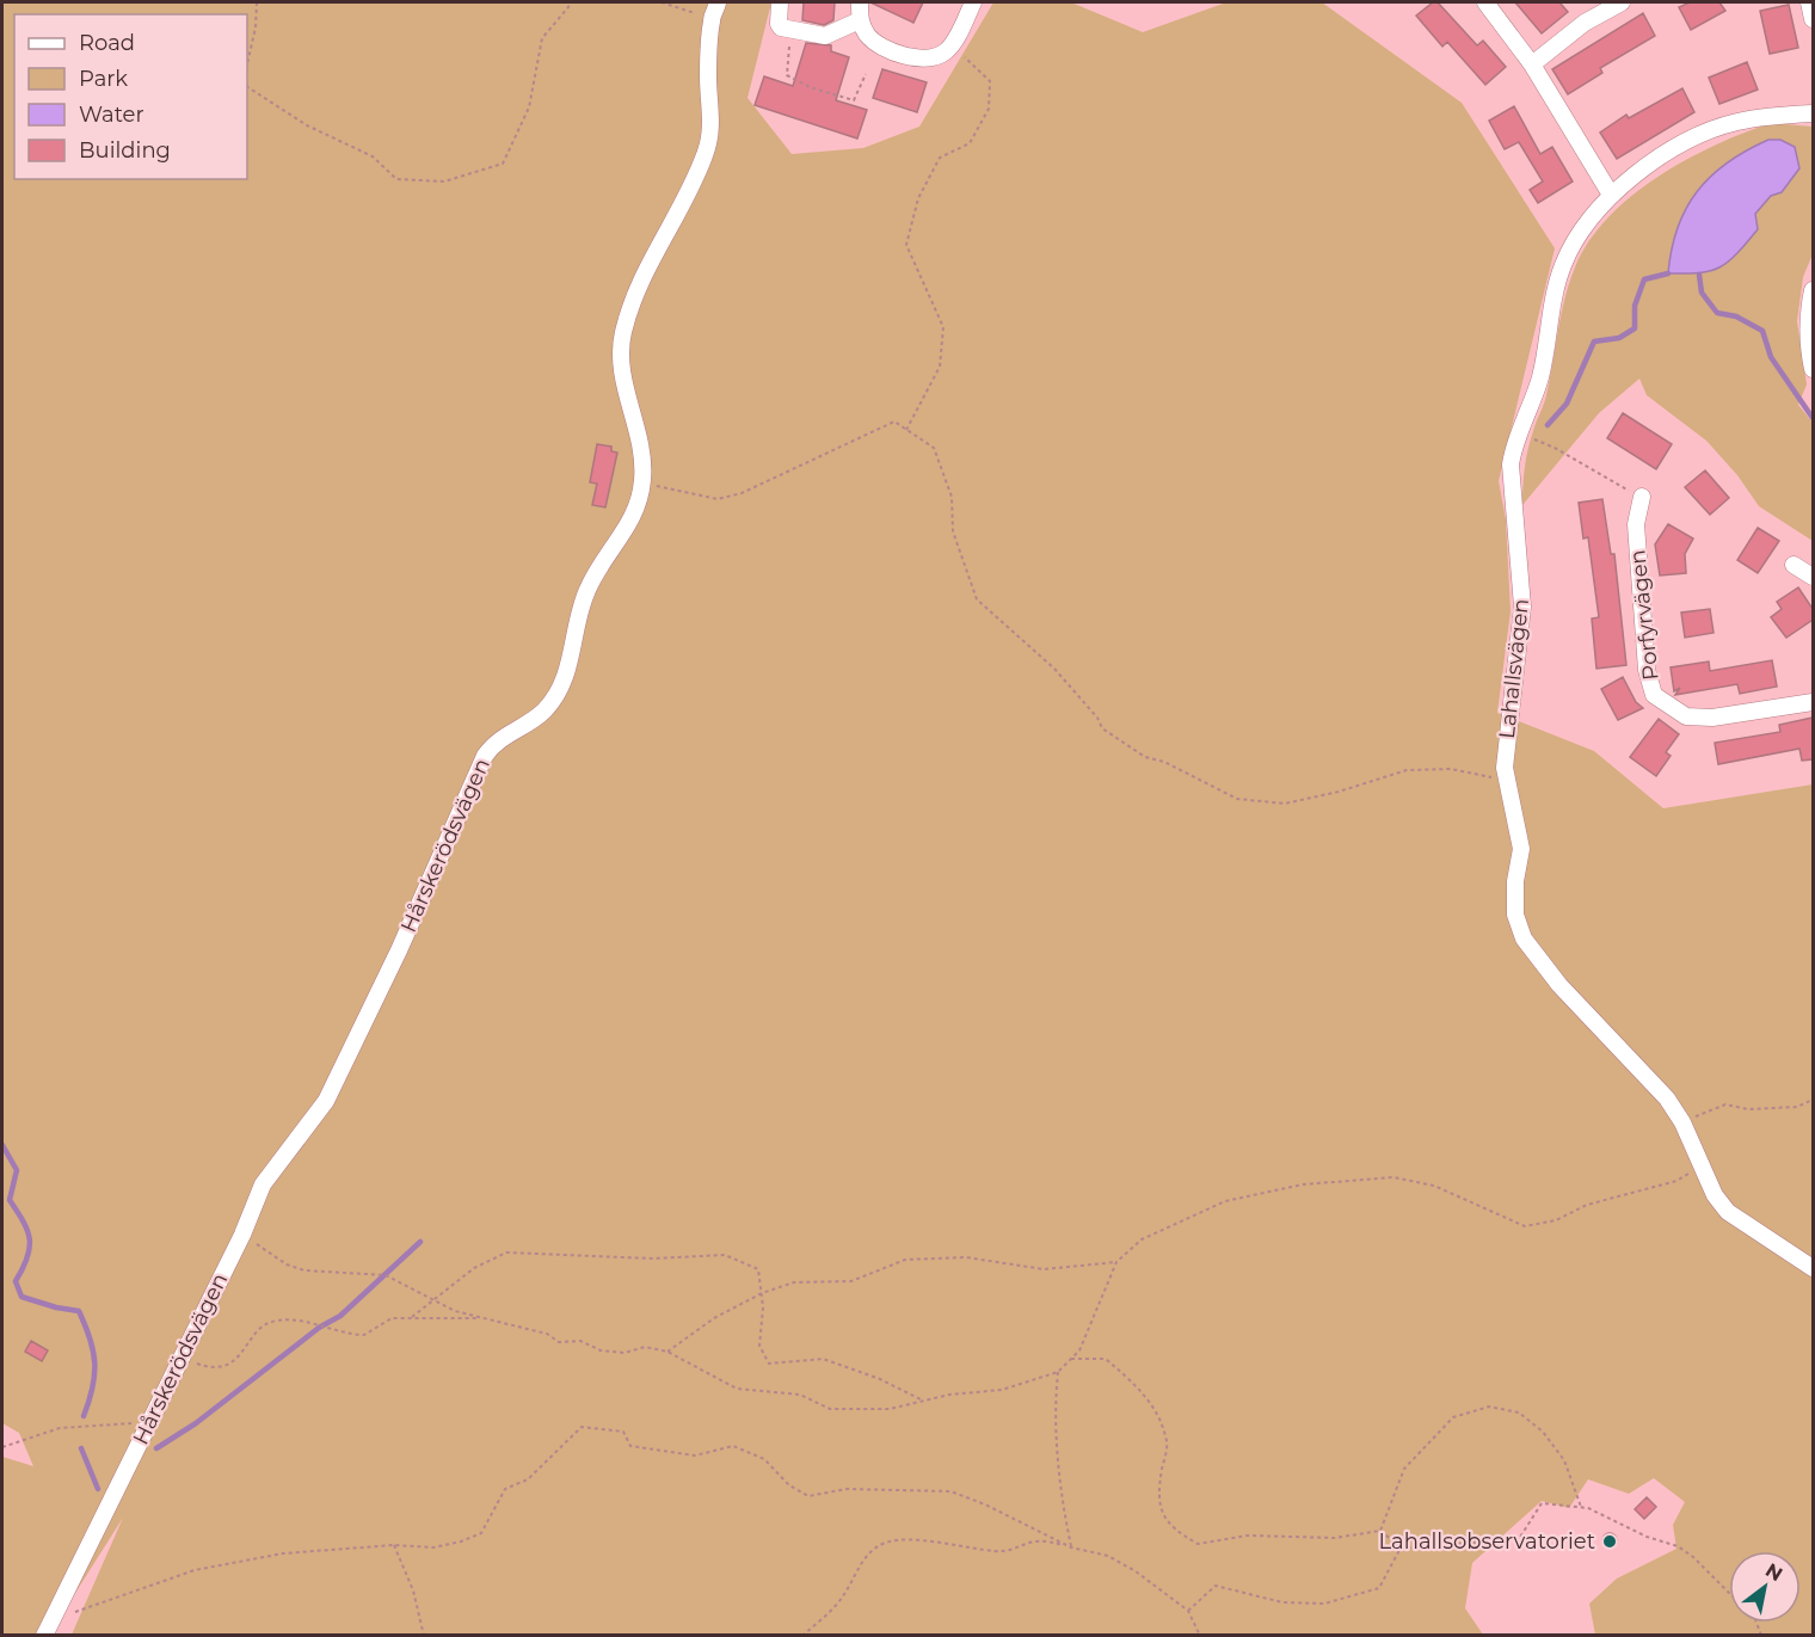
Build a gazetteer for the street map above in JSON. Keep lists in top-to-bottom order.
{
  "streets": {
    "street": ["Porfyrvägen", "Lahallsvägen", "Hårskerödsvägen"]
  },
  "places": ["Lahallsobservatoriet"],
  "legend": [
    "Road",
    "Park",
    "Water",
    "Building"
  ],
  "north": "top right"
}
